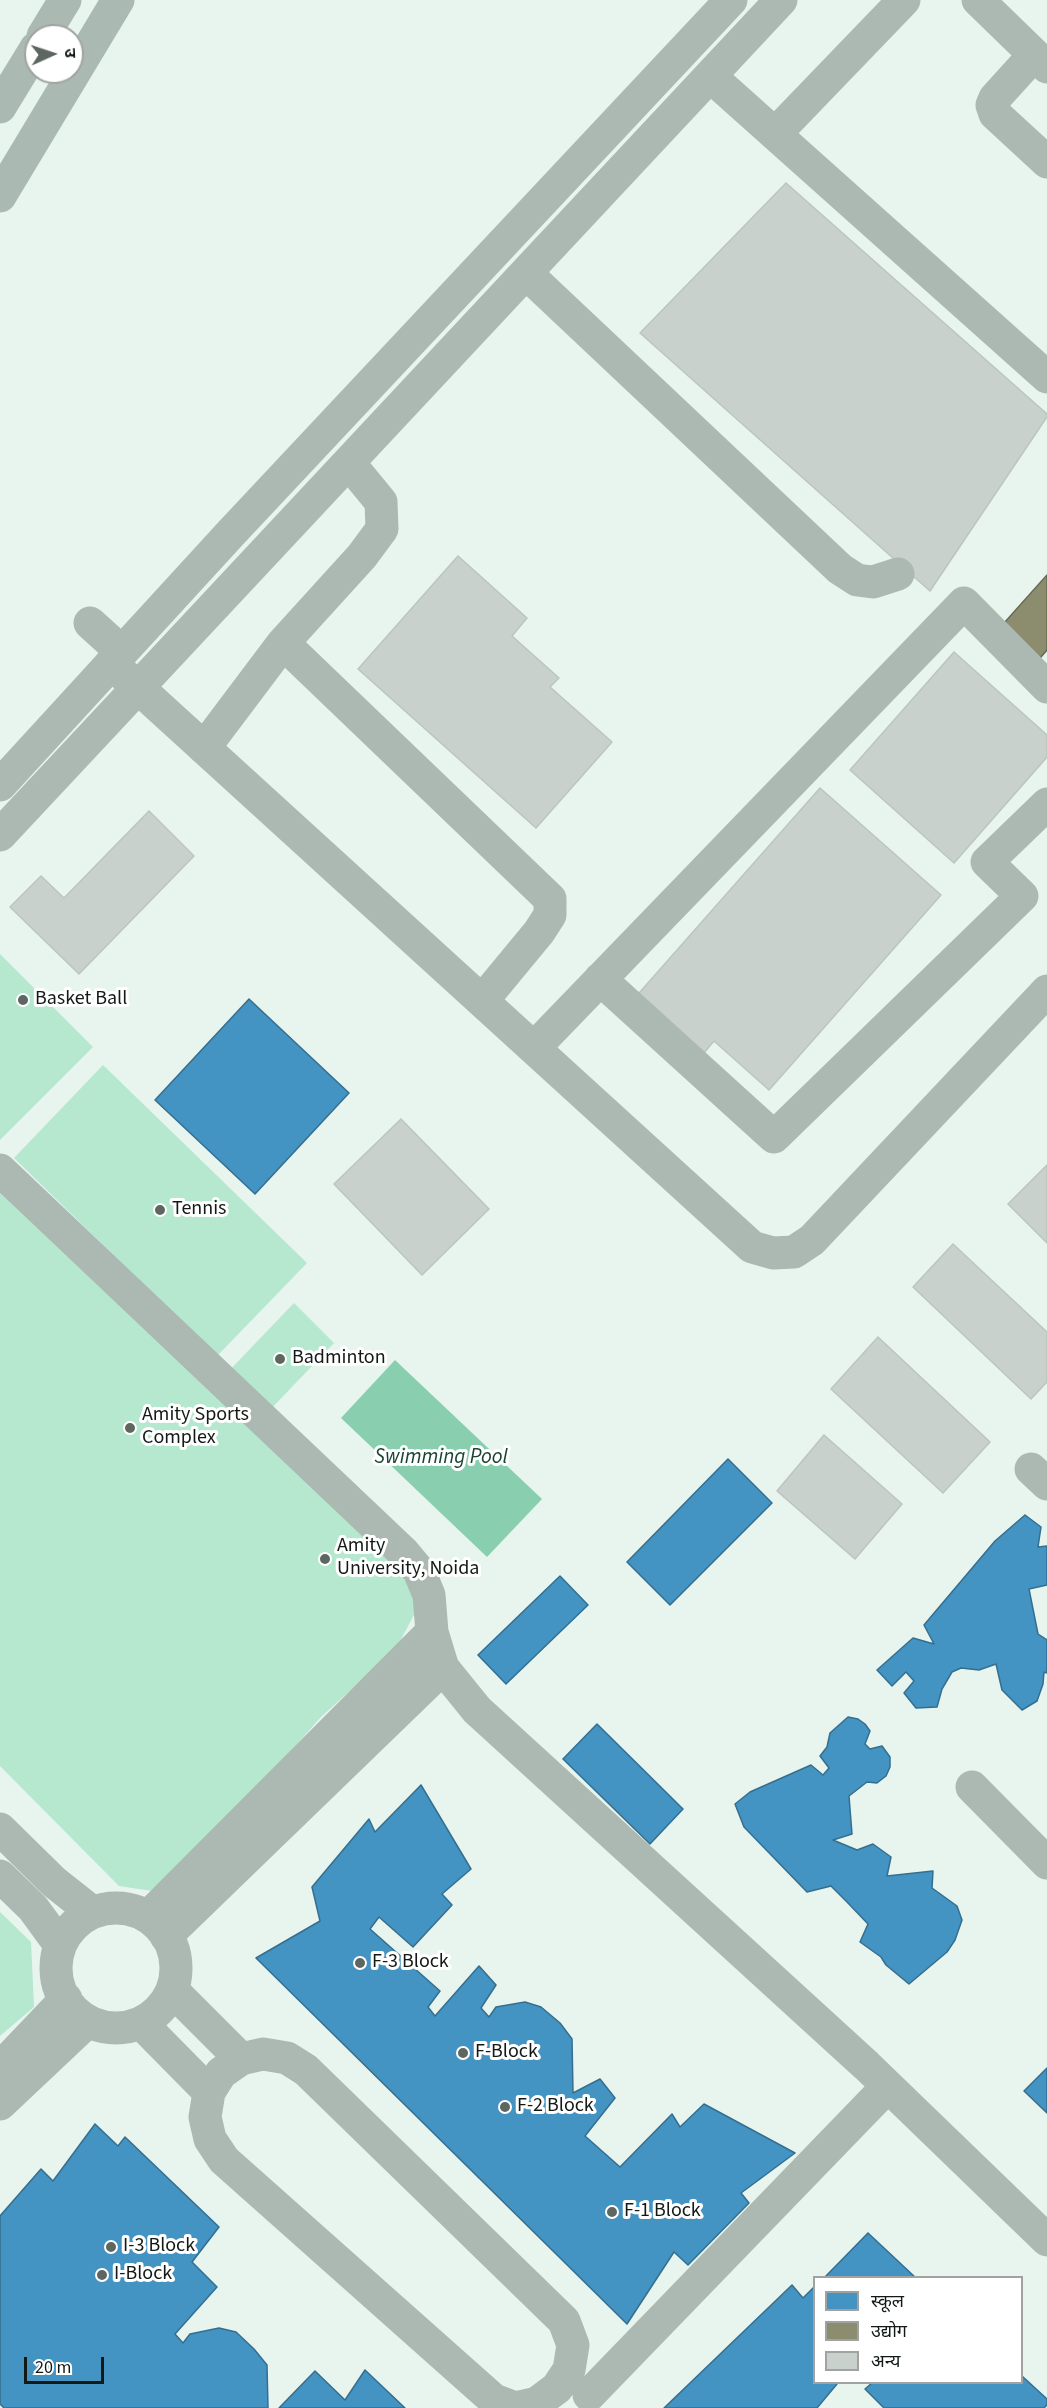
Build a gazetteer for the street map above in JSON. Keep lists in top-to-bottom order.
{
  "water": ["Swimming Pool"],
  "places": [
    "Basket Ball",
    "Tennis",
    "Badminton",
    "Amity Sports Complex",
    "Amity University, Noida",
    "F-3 Block",
    "F-Block",
    "F-2 Block",
    "F-1 Block",
    "I-3 Block",
    "I-Block"
  ],
  "legend": ["स्कूल", "उद्योग", "अन्य"],
  "scale_bar": "20 m",
  "north": "right"
}
